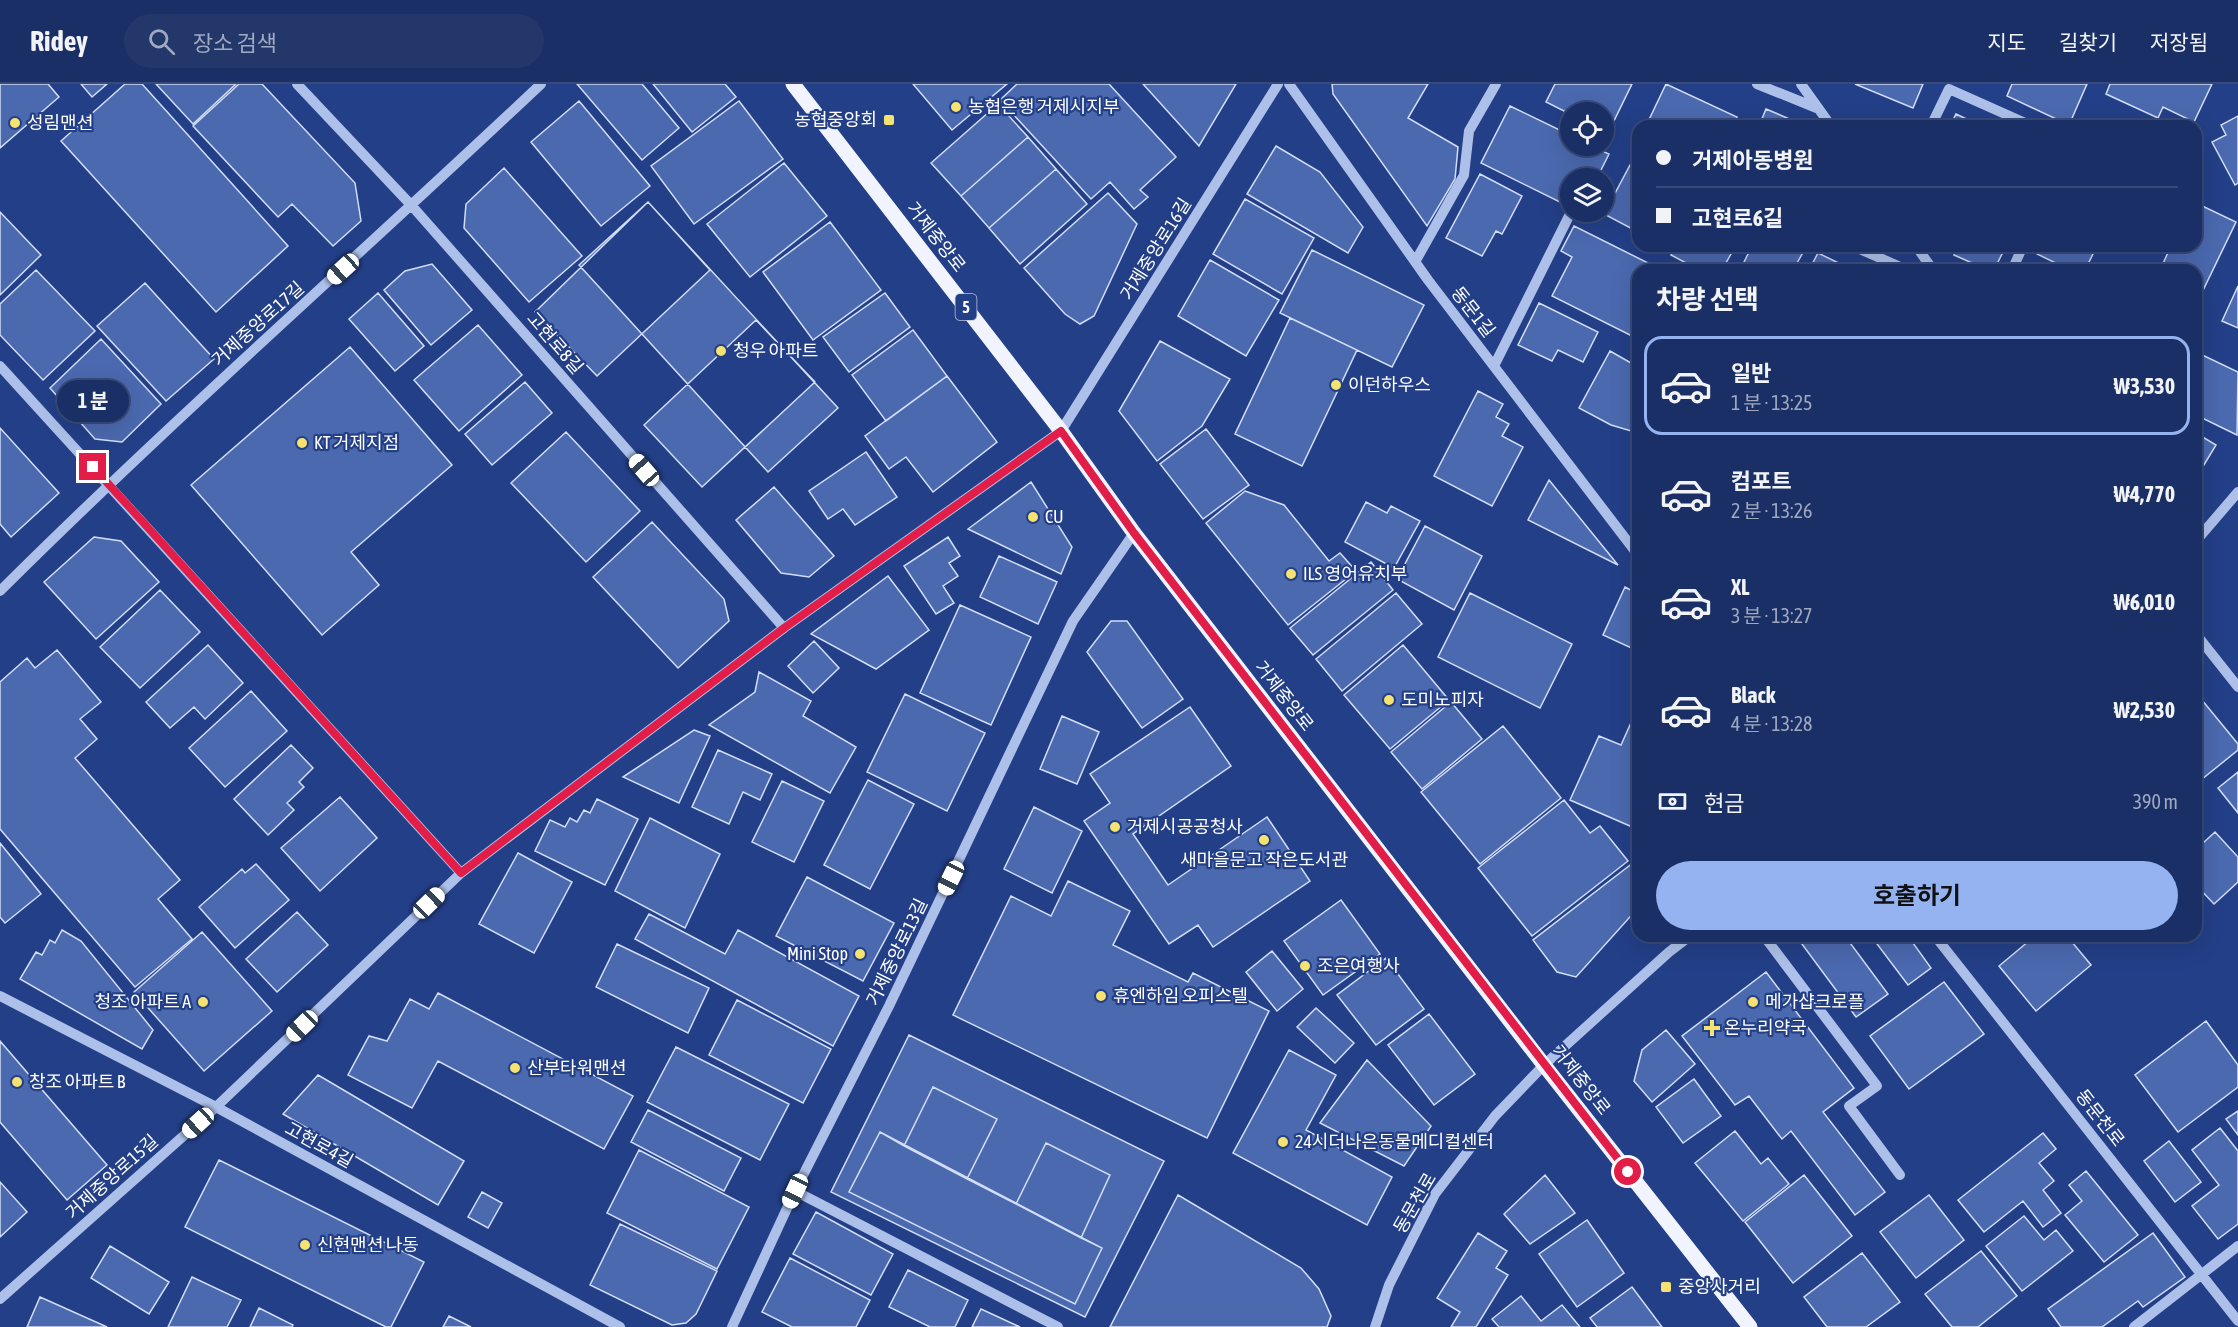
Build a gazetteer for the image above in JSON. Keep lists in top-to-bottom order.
{
  "streets": {
    "main road": ["거제중앙로", "5"],
    "street": [
      "거제중앙로16길",
      "동문1길",
      "거제중앙로17길",
      "고현로8길",
      "거제중앙로13길",
      "동문천로",
      "고현로4길",
      "거제중앙로15길"
    ]
  },
  "crossings": [
    ["거제중앙로", "거제중앙로16길"],
    ["거제중앙로", "거제중앙로13길"],
    ["거제중앙로", "동문천로"],
    ["거제중앙로", "거제중앙로15길"],
    ["거제중앙로16길", "거제중앙로15길"],
    ["거제중앙로17길", "고현로8길"],
    ["고현로8길", "거제중앙로15길"],
    ["고현로4길", "거제중앙로15길"]
  ],
  "places": {
    "other": [
      "농협은행 거제시지부",
      "성림맨션",
      "청우 아파트",
      "이던하우스",
      "KT 거제지점",
      "CU",
      "ILS 영어유치부",
      "도미노피자",
      "거제시공공청사",
      "새마을문고 작은도서관",
      "Mini Stop",
      "조은여행사",
      "휴엔하임 오피스텔",
      "청조 아파트 A",
      "메가샵크로플",
      "산부타워맨션",
      "창조 아파트 B",
      "24시더나은동물메디컬센터",
      "신현맨션 나동"
    ],
    "transit": ["농협중앙회", "중앙사거리"],
    "health": ["온누리약국"]
  },
  "page": {
    "header": "Ridey",
    "search": "장소 검색",
    "nav": ["지도", "길찾기", "저장됨"],
    "banner": ["거제아동병원", "고현로6길"],
    "heading": "차량 선택",
    "list": [
      {
        "name": "일반",
        "note": "1 분 · 13:25",
        "value": "₩3,530"
      },
      {
        "name": "컴포트",
        "note": "2 분 · 13:26",
        "value": "₩4,770"
      },
      {
        "name": "XL",
        "note": "3 분 · 13:27",
        "value": "₩6,010"
      },
      {
        "name": "Black",
        "note": "4 분 · 13:28",
        "value": "₩2,530"
      }
    ],
    "bubble": "1 분",
    "pay": ["현금", "390 m"],
    "buttons": "호출하기"
  }
}
